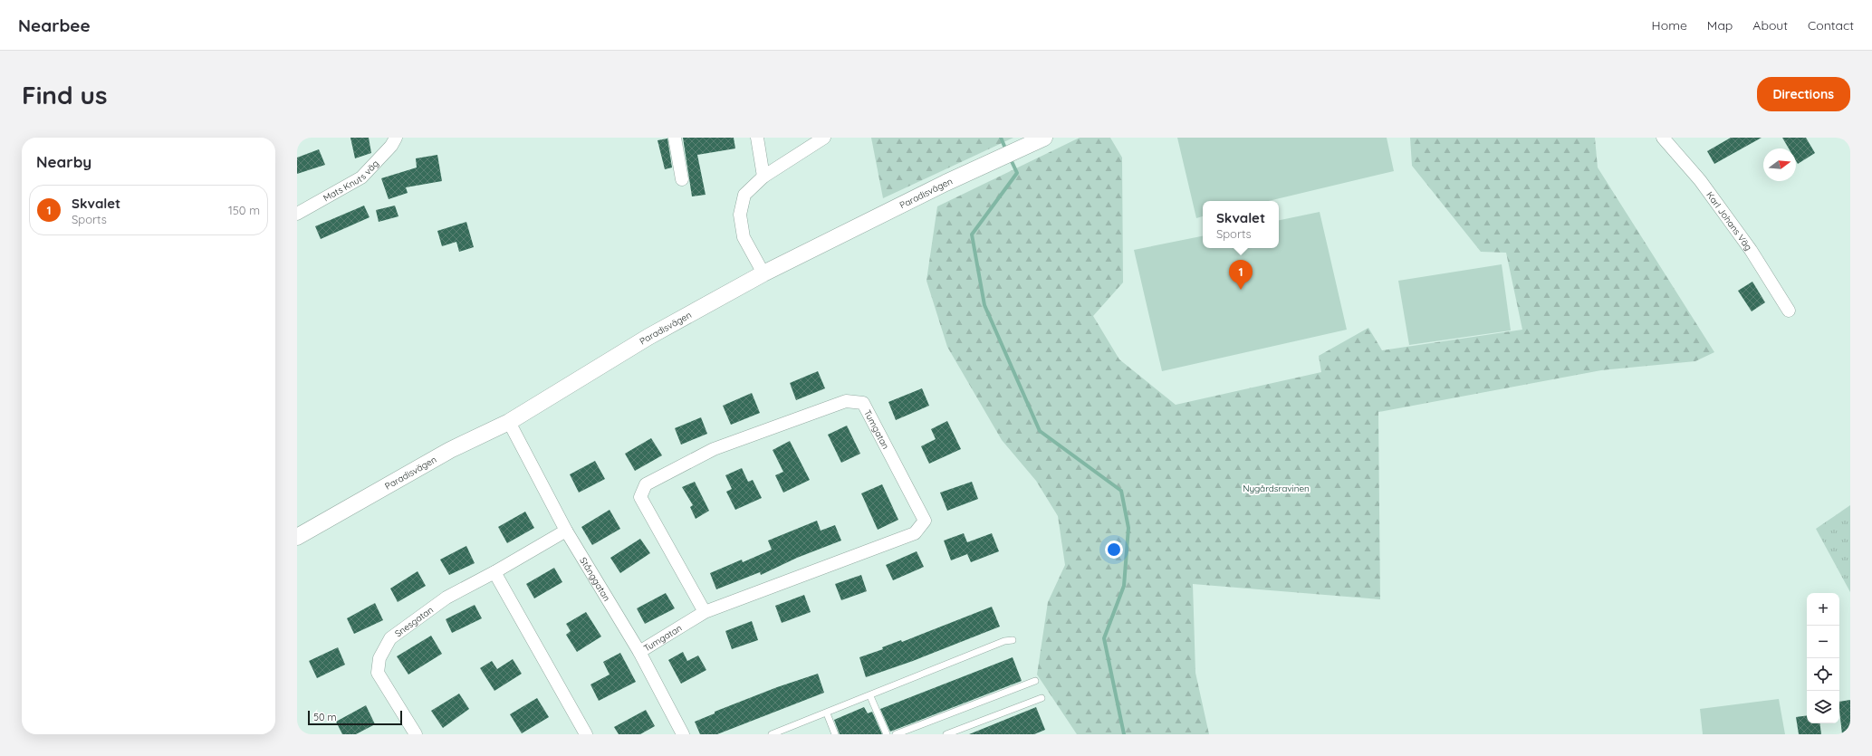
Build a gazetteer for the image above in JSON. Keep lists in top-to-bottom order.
{
  "streets": {
    "street": [
      "Mats Knuts väg",
      "Paradisvägen",
      "Karl Johans Väg",
      "Tumgatan",
      "Stånggatan",
      "Snesgatan"
    ]
  },
  "crossings": [
    ["Paradisvägen", "Stånggatan"],
    ["Tumgatan", "Stånggatan"],
    ["Stånggatan", "Snesgatan"]
  ],
  "parks": ["Nygårdsravinen"],
  "scale_bar": "50 m",
  "north": "right",
  "page": {
    "header": "Nearbee",
    "nav": [
      "Home",
      "Map",
      "About",
      "Contact"
    ],
    "buttons": "Directions",
    "title": "Find us",
    "heading": "Nearby",
    "list": [
      {
        "mark": "1",
        "name": "Skvalet",
        "note": "Sports",
        "value": "150 m"
      }
    ],
    "popup": ["Skvalet", "Sports"],
    "pins": "1",
    "map_buttons": ["+", "−"],
    "scale": "50 m"
  }
}
